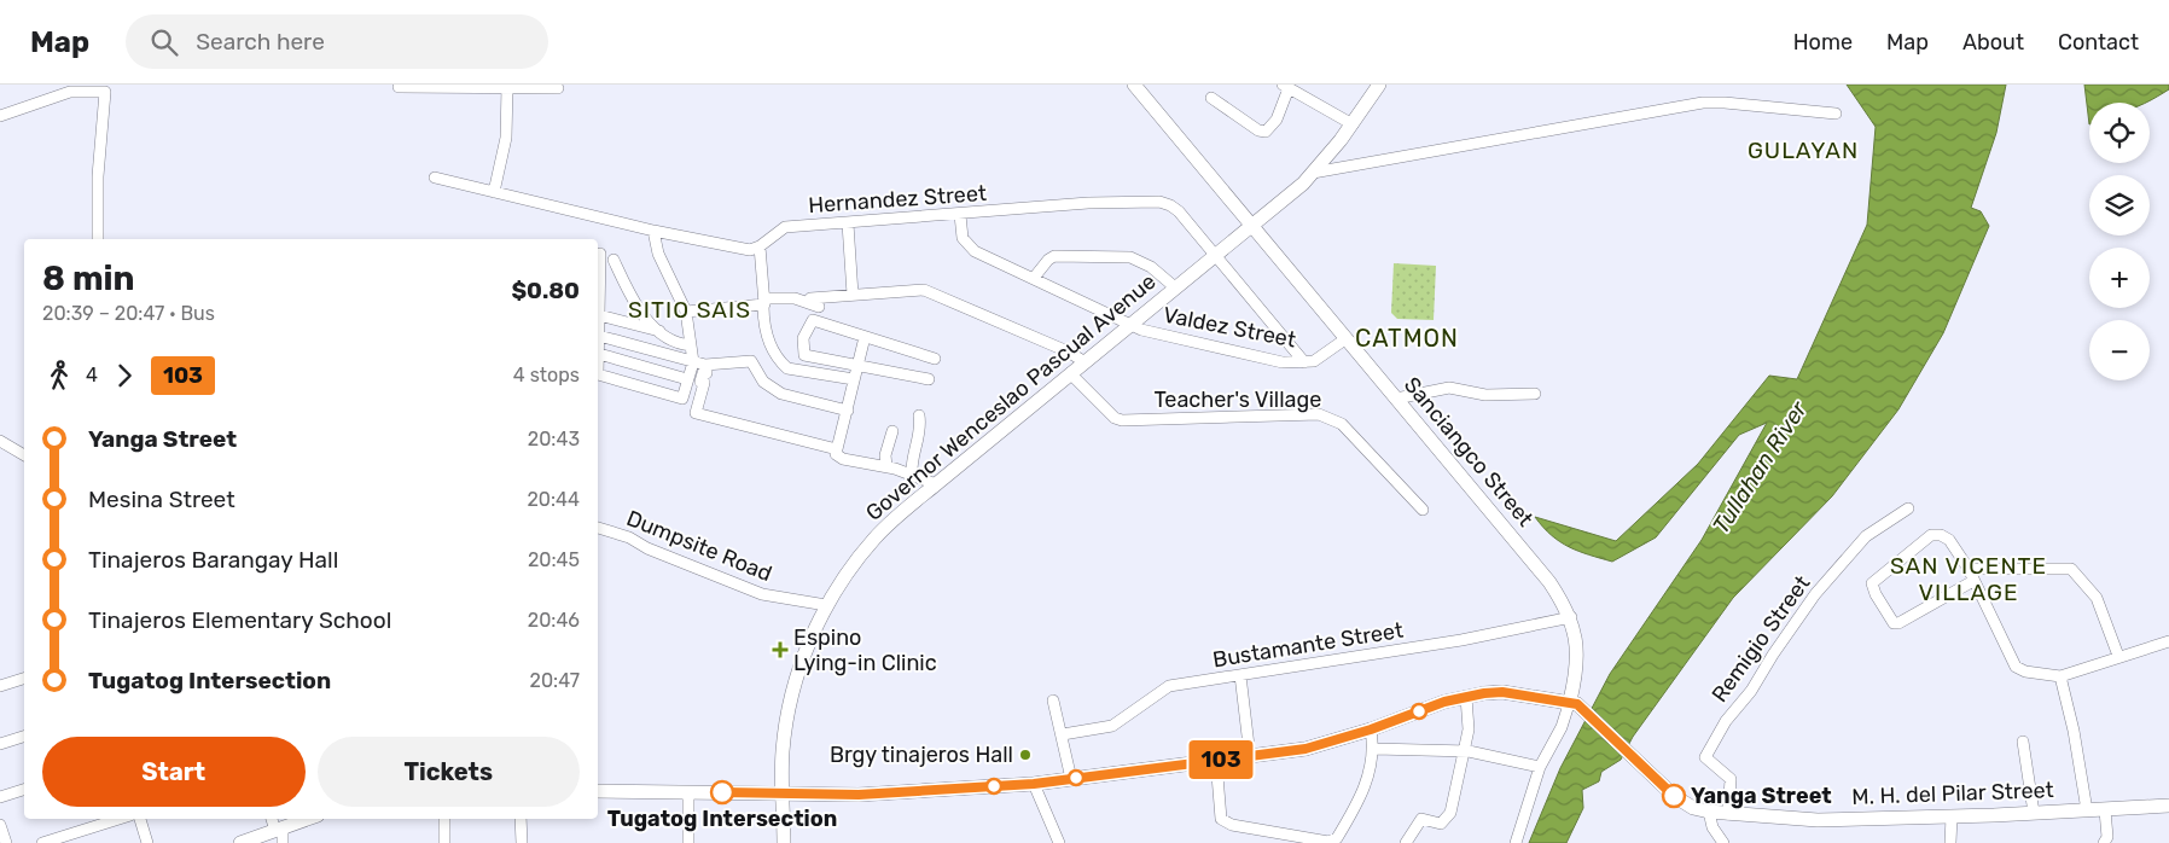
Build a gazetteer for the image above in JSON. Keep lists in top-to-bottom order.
{
  "streets": {
    "main road": ["Governor Wenceslao Pascual Avenue", "Sanciangco Street", "M. H. del Pilar Street"],
    "street": [
      "Hernandez Street",
      "Valdez Street",
      "Teacher's Village",
      "Dumpsite Road",
      "Remigio Street",
      "Bustamante Street"
    ]
  },
  "crossings": [
    ["Hernandez Street", "Valdez Street"],
    ["Hernandez Street", "Governor Wenceslao Pascual Avenue"],
    ["Valdez Street", "Governor Wenceslao Pascual Avenue"],
    ["Valdez Street", "Sanciangco Street"],
    ["Governor Wenceslao Pascual Avenue", "Teacher's Village"],
    ["Governor Wenceslao Pascual Avenue", "Sanciangco Street"],
    ["Governor Wenceslao Pascual Avenue", "Dumpsite Road"],
    ["Governor Wenceslao Pascual Avenue", "M. H. del Pilar Street"],
    ["Sanciangco Street", "Bustamante Street"],
    ["Sanciangco Street", "M. H. del Pilar Street"],
    ["Remigio Street", "M. H. del Pilar Street"]
  ],
  "districts": [
    "GULAYAN",
    "SITIO SAIS",
    "CATMON",
    "SAN VICENTE VILLAGE"
  ],
  "water": ["Tullahan River"],
  "places": {
    "health": ["Espino Lying-in Clinic"],
    "other": ["Brgy tinajeros Hall", "Tugatog Intersection", "Yanga Street"]
  },
  "lines": ["bus line 103"],
  "page": {
    "header": "Map",
    "search": "Search here",
    "nav": [
      "Home",
      "Map",
      "About",
      "Contact"
    ],
    "on_map": "103",
    "map_buttons": ["+", "−"],
    "heading": ["8 min", "20:39 – 20:47 · Bus", "$0.80"],
    "legs": ["4", "103", "4 stops"],
    "list": [
      {
        "name": "Yanga Street",
        "value": "20:43"
      },
      {
        "name": "Mesina Street",
        "value": "20:44"
      },
      {
        "name": "Tinajeros Barangay Hall",
        "value": "20:45"
      },
      {
        "name": "Tinajeros Elementary School",
        "value": "20:46"
      },
      {
        "name": "Tugatog Intersection",
        "value": "20:47"
      }
    ],
    "buttons": ["Start", "Tickets"]
  }
}
